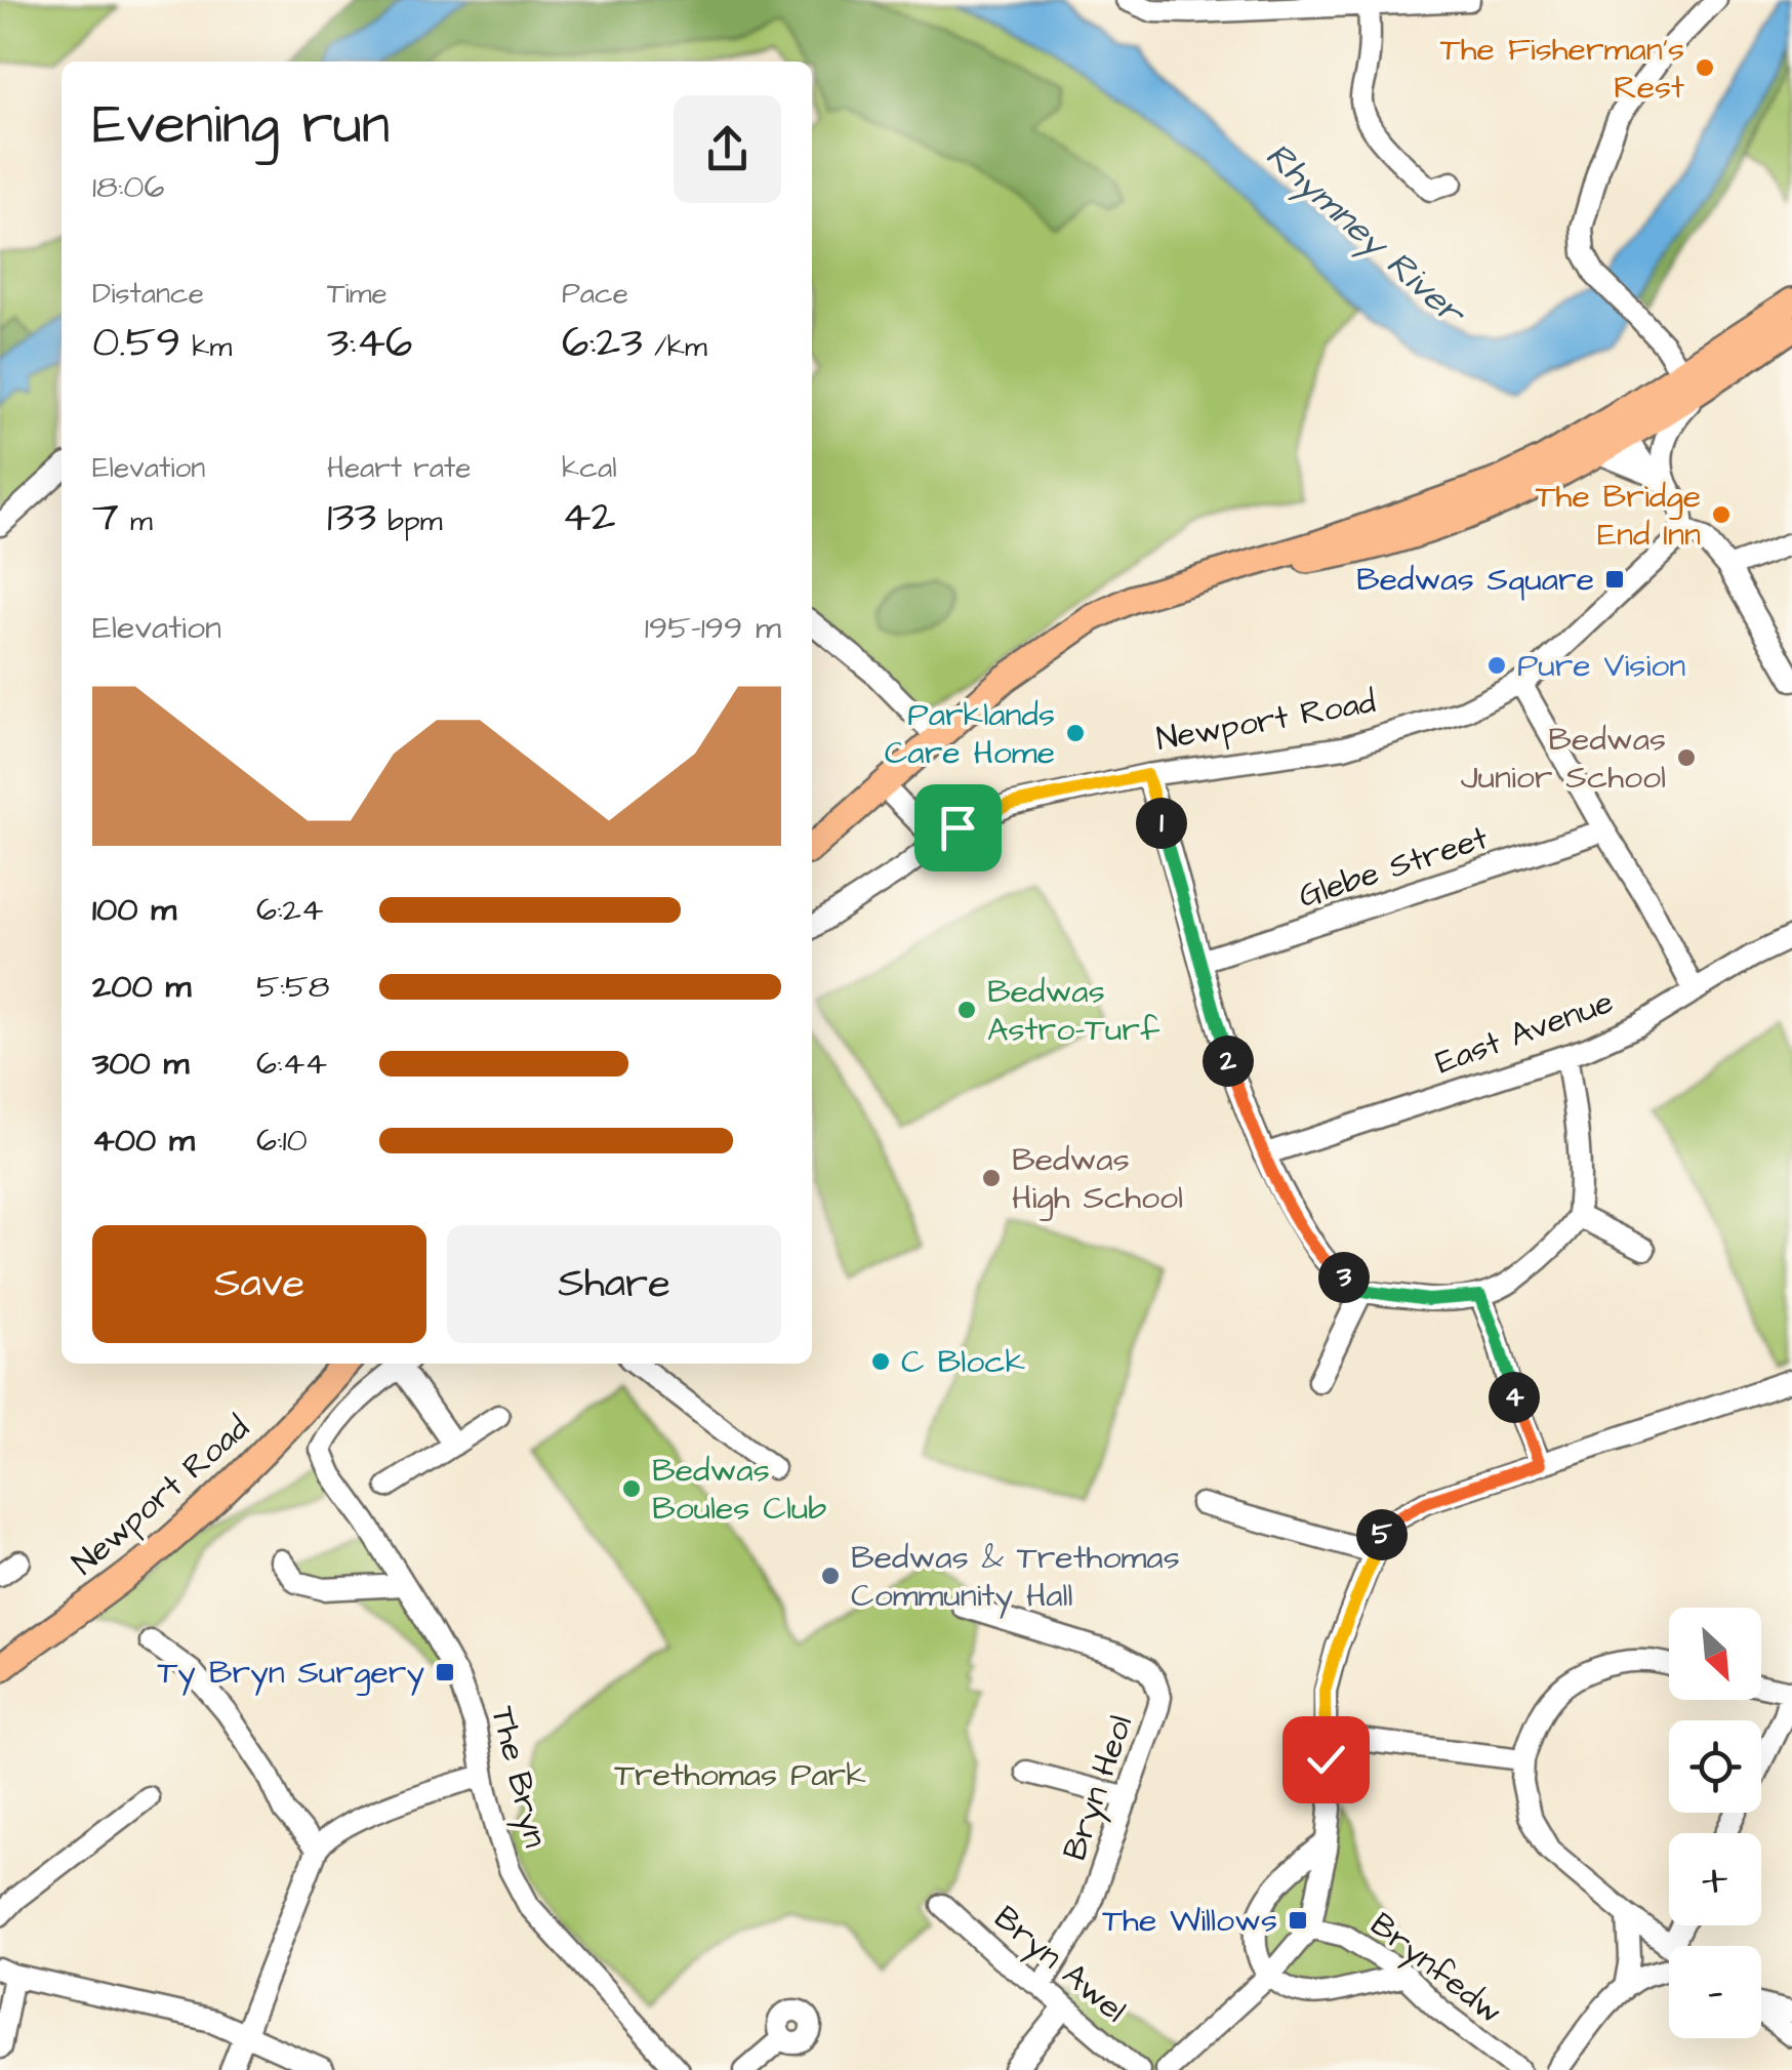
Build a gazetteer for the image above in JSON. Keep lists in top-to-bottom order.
{
  "streets": {
    "main road": ["Newport Road"],
    "street": [
      "Glebe Street",
      "East Avenue",
      "The Bryn",
      "Bryn Heol",
      "Bryn Awel",
      "Brynfedw"
    ]
  },
  "crossings": [
    ["Bryn Heol", "Bryn Awel"]
  ],
  "water": ["Rhymney River"],
  "parks": ["Trethomas Park"],
  "places": {
    "other": [
      "The Fisherman's Rest",
      "The Bridge End Inn",
      "Pure Vision",
      "Parklands Care Home",
      "Bedwas Junior School",
      "Bedwas Astro-Turf",
      "Bedwas High School",
      "C Block",
      "Bedwas Boules Club",
      "Bedwas & Trethomas Community Hall"
    ],
    "transit": ["Bedwas Square", "Ty Bryn Surgery", "The Willows"]
  },
  "north": "bottom right",
  "page": {
    "heading": ["Evening run", "18:06"],
    "stats": [
      ["Distance", "0.59 km"],
      ["Time", "3:46"],
      ["Pace", "6:23 /km"],
      ["Elevation", "7 m"],
      ["Heart rate", "133 bpm"],
      ["kcal", "42"]
    ],
    "chart": ["Elevation", "195–199 m"],
    "pins": [
      "1",
      "2",
      "3",
      "4",
      "5"
    ],
    "list": [
      {
        "name": "100 m",
        "note": "6:24"
      },
      {
        "name": "200 m",
        "note": "5:58"
      },
      {
        "name": "300 m",
        "note": "6:44"
      },
      {
        "name": "400 m",
        "note": "6:10"
      }
    ],
    "buttons": ["Save", "Share"],
    "map_buttons": ["+", "−"]
  }
}
